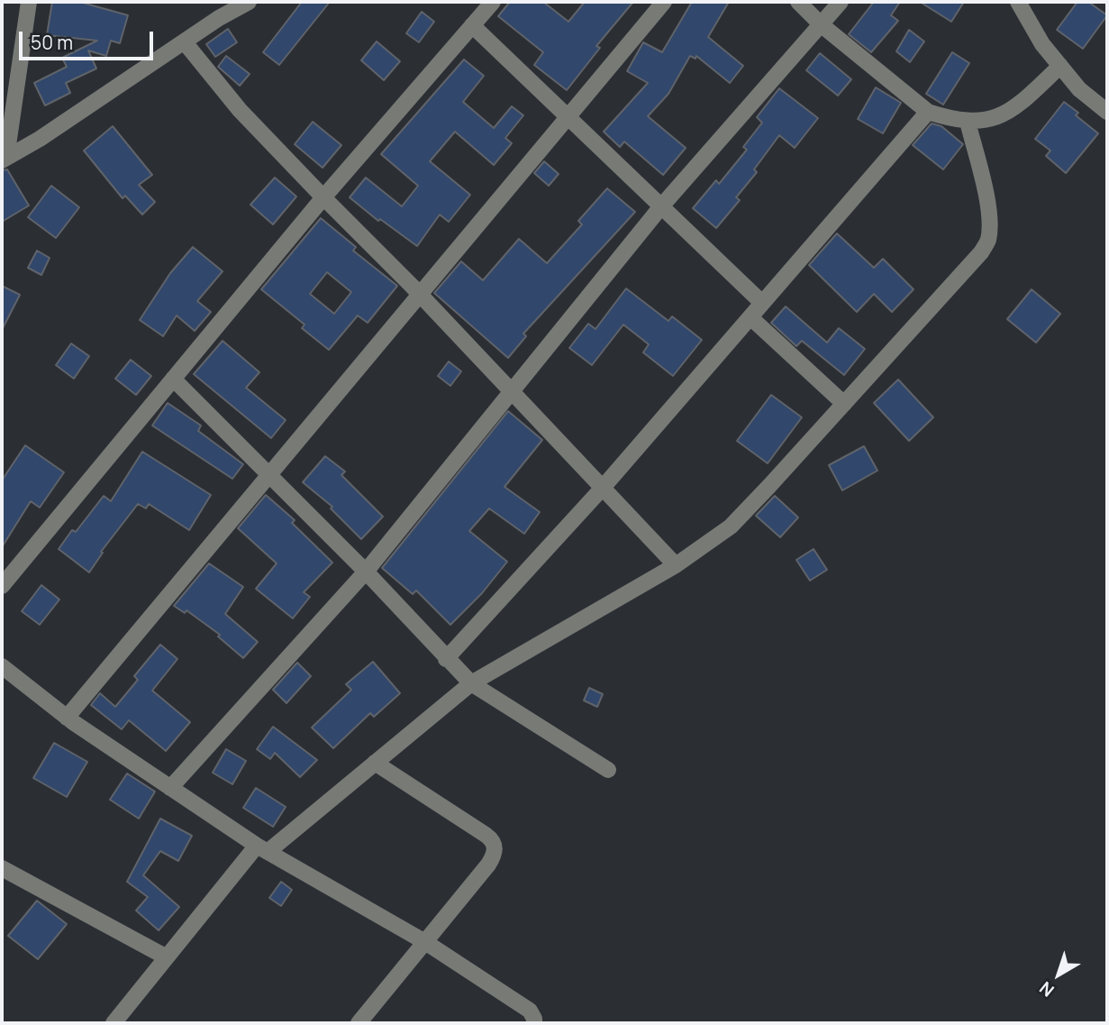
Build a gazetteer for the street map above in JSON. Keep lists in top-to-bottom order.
{
  "scale_bar": "50 m",
  "north": "bottom left"
}
